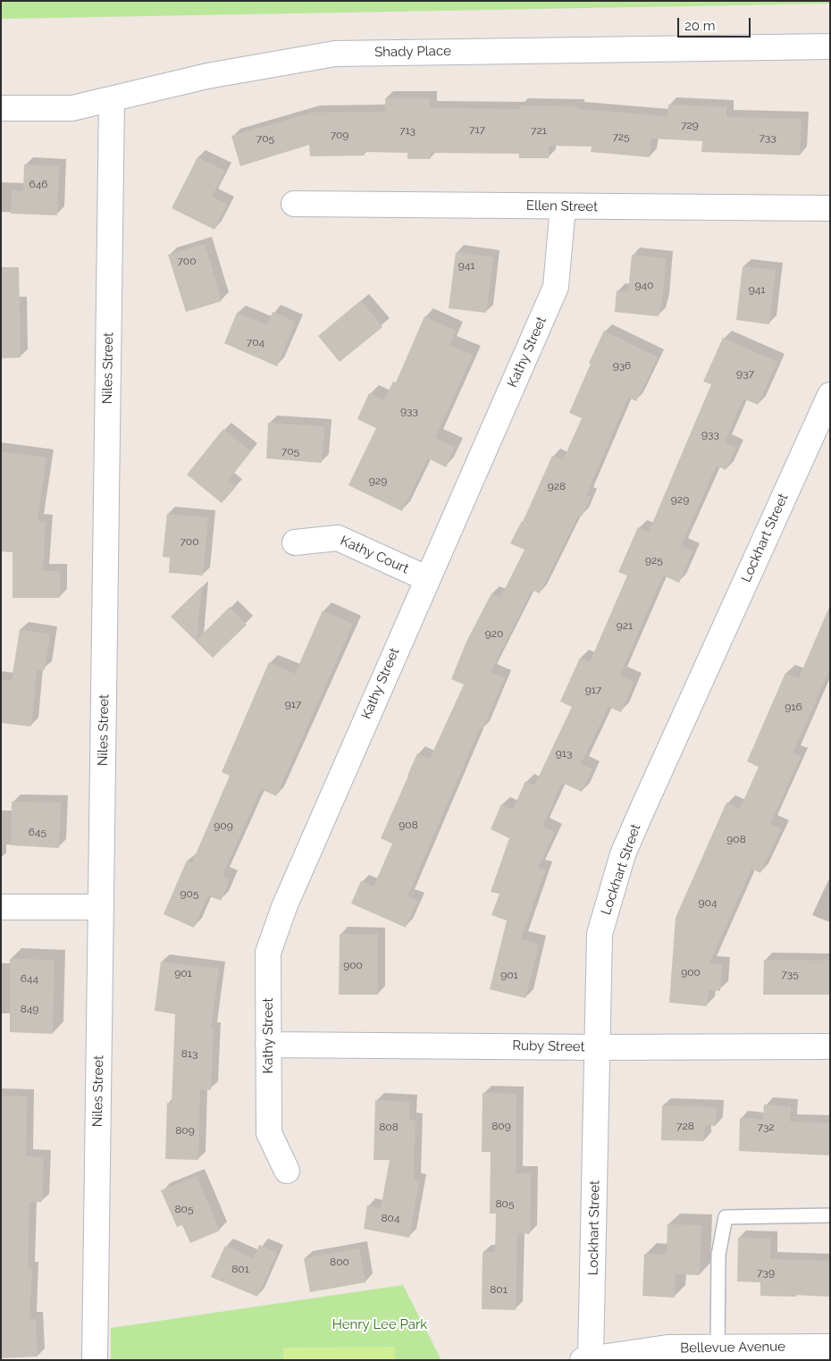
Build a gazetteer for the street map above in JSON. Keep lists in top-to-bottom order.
{
  "streets": {
    "street": [
      "Shady Place",
      "Ellen Street",
      "Kathy Street",
      "Niles Street",
      "Lockhart Street",
      "Kathy Court",
      "Ruby Street",
      "Bellevue Avenue"
    ]
  },
  "crossings": [
    ["Shady Place", "Niles Street"],
    ["Ellen Street", "Kathy Street"],
    ["Kathy Street", "Kathy Court"],
    ["Kathy Street", "Ruby Street"],
    ["Lockhart Street", "Ruby Street"],
    ["Lockhart Street", "Bellevue Avenue"]
  ],
  "parks": ["Henry Lee Park"],
  "house_numbers": [
    "729",
    "717",
    "713",
    "721",
    "709",
    "725",
    "733",
    "705",
    "646",
    "700",
    "941",
    "940",
    "941",
    "704",
    "936",
    "937",
    "933",
    "933",
    "705",
    "929",
    "928",
    "929",
    "700",
    "925",
    "921",
    "920",
    "917",
    "917",
    "916",
    "913",
    "908",
    "909",
    "645",
    "908",
    "905",
    "904",
    "900",
    "900",
    "901",
    "735",
    "901",
    "644",
    "849",
    "813",
    "809",
    "728",
    "808",
    "732",
    "809",
    "805",
    "805",
    "804",
    "800",
    "801",
    "739",
    "801"
  ],
  "scale_bar": "20 m"
}
